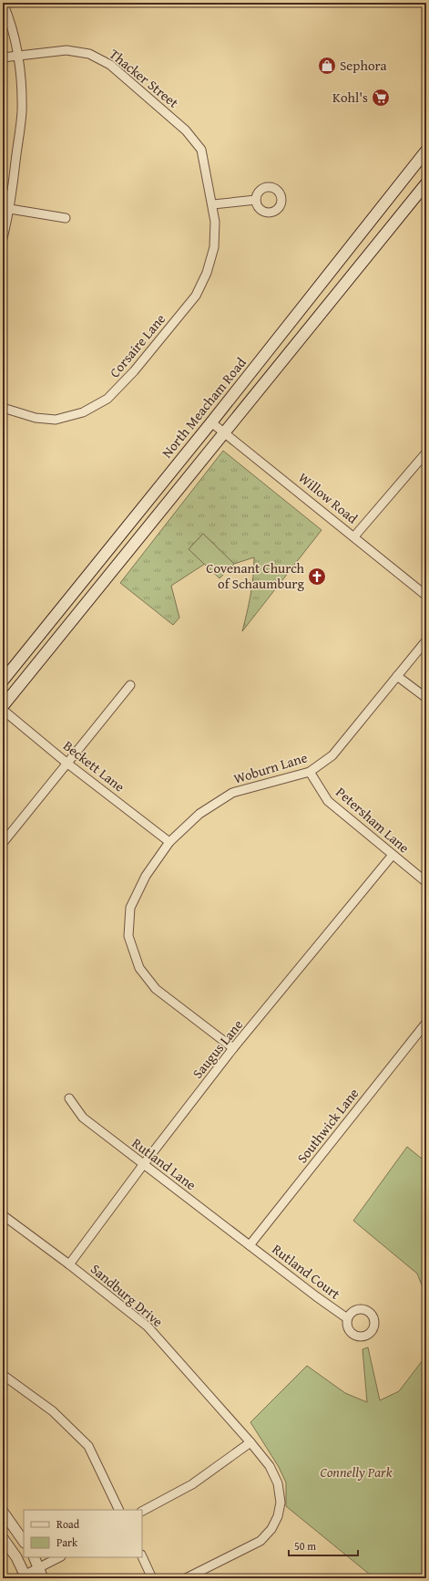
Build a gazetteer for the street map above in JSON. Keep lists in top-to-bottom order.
{
  "streets": {
    "main road": ["North Meacham Road"],
    "street": [
      "Thacker Street",
      "Corsaire Lane",
      "Willow Road",
      "Beckett Lane",
      "Woburn Lane",
      "Petersham Lane",
      "Saugus Lane",
      "Southwick Lane",
      "Rutland Lane",
      "Rutland Court",
      "Sandburg Drive"
    ]
  },
  "crossings": [
    ["Thacker Street", "Corsaire Lane"],
    ["North Meacham Road", "Willow Road"],
    ["Beckett Lane", "Woburn Lane"],
    ["Woburn Lane", "Petersham Lane"],
    ["Woburn Lane", "Saugus Lane"],
    ["Petersham Lane", "Saugus Lane"],
    ["Saugus Lane", "Rutland Lane"],
    ["Saugus Lane", "Sandburg Drive"],
    ["Southwick Lane", "Rutland Lane"],
    ["Southwick Lane", "Rutland Court"],
    ["Rutland Lane", "Rutland Court"]
  ],
  "parks": ["Connelly Park"],
  "places": {
    "shop": ["Sephora"],
    "supermarket": ["Kohl's"],
    "church": ["Covenant Church of Schaumburg"]
  },
  "legend": ["Road", "Park"],
  "scale_bar": "50 m"
}
